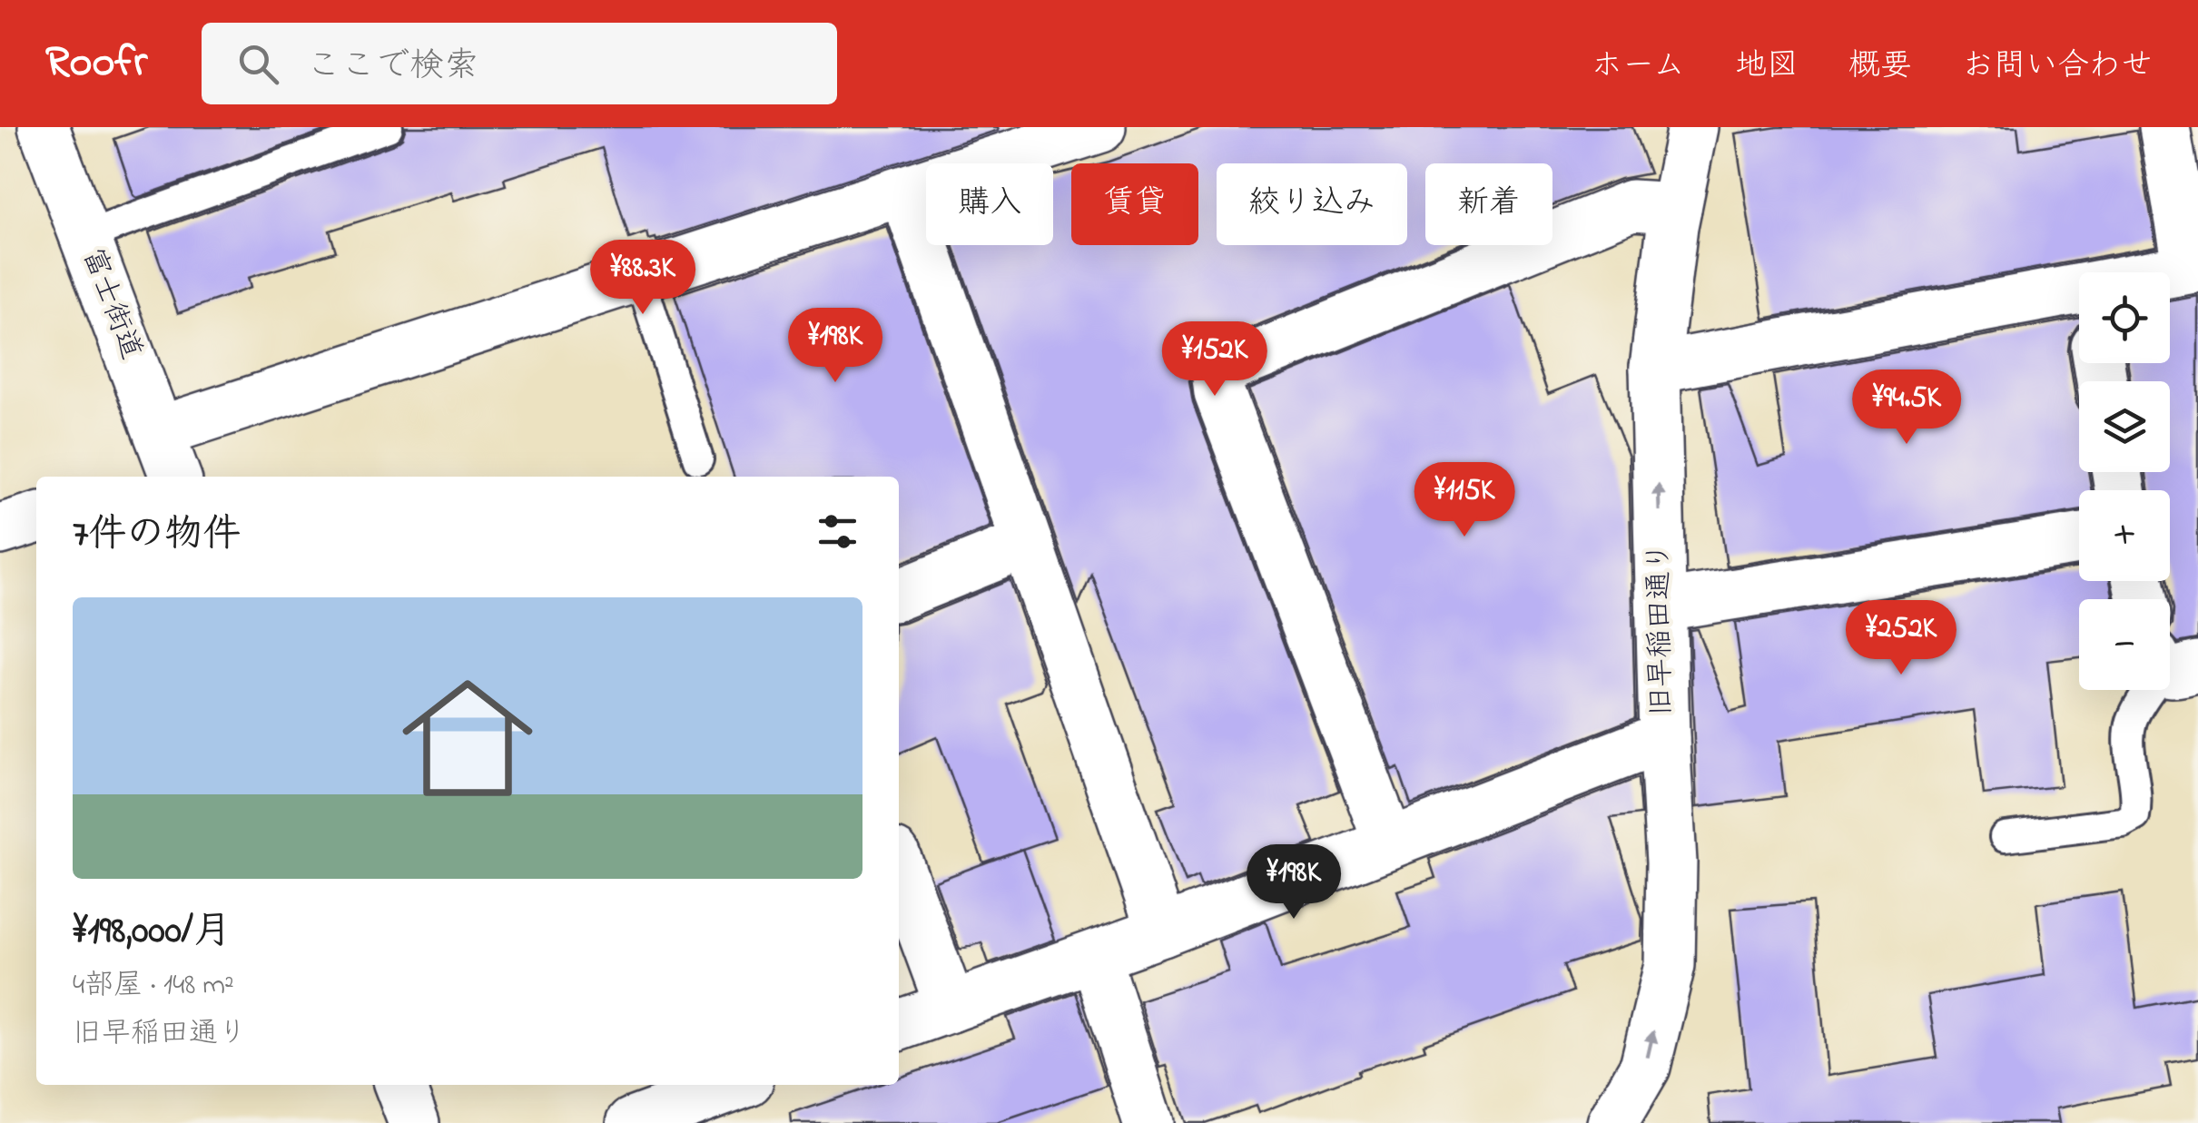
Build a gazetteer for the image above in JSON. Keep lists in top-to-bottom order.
{
  "streets": {
    "street": ["富士街道", "旧早稲田通り"]
  },
  "one_way": ["旧早稲田通り"],
  "page": {
    "header": "Roofr",
    "search": "ここで検索",
    "nav": [
      "ホーム",
      "地図",
      "概要",
      "お問い合わせ"
    ],
    "chip": [
      "購入",
      "賃貸",
      "絞り込み",
      "新着"
    ],
    "price": [
      "¥88.3K",
      "¥198K",
      "¥152K",
      "¥94.5K",
      "¥115K",
      "¥252K",
      "¥198K"
    ],
    "map_buttons": ["+", "−"],
    "heading": "7件の物件",
    "list": [
      {
        "name": "¥198,000/月",
        "note": "4部屋 · 148 m² · 旧早稲田通り"
      }
    ]
  }
}
